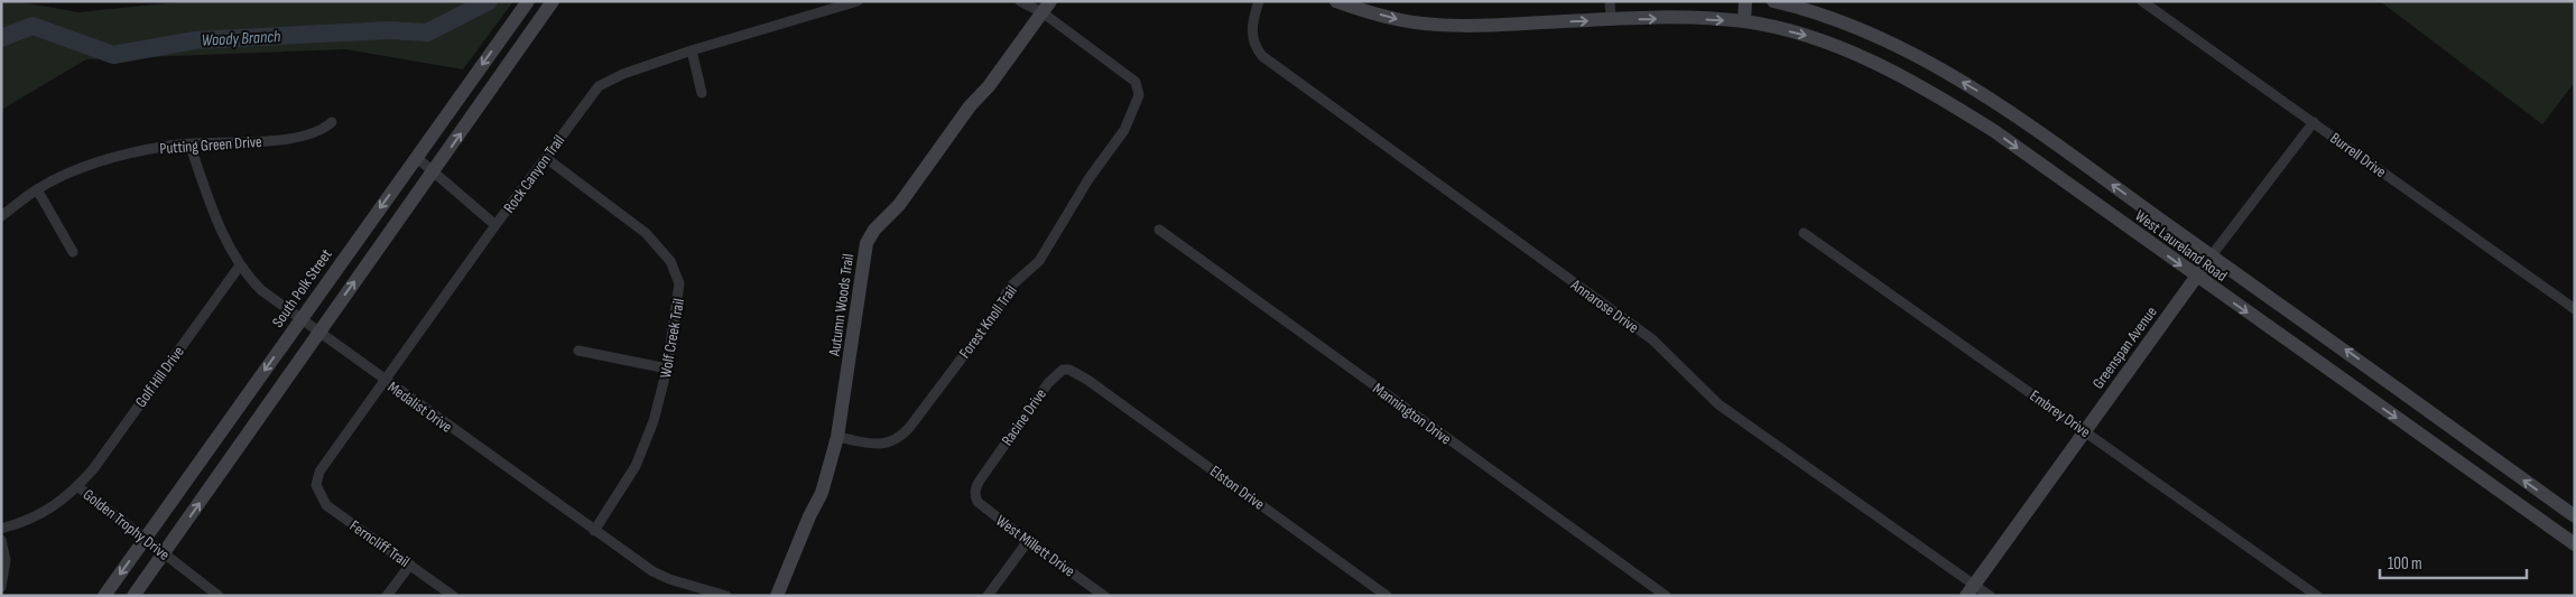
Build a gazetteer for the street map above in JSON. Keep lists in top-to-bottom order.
{
  "streets": {
    "main road": [
      "West Laureland Road",
      "South Polk Street",
      "Autumn Woods Trail",
      "Greenspan Avenue"
    ],
    "street": [
      "Putting Green Drive",
      "Burrell Drive",
      "Rock Canyon Trail",
      "Annarose Drive",
      "Forest Knoll Trail",
      "Wolf Creek Trail",
      "Golf Hill Drive",
      "Medalist Drive",
      "Mannington Drive",
      "Embrey Drive",
      "Racine Drive",
      "Elston Drive",
      "Golden Trophy Drive",
      "Ferncliff Trail",
      "West Millett Drive"
    ]
  },
  "crossings": [
    ["Putting Green Drive", "Medalist Drive"],
    ["Burrell Drive", "Greenspan Avenue"],
    ["Rock Canyon Trail", "Wolf Creek Trail"],
    ["Rock Canyon Trail", "Medalist Drive"],
    ["Rock Canyon Trail", "Ferncliff Trail"],
    ["West Laureland Road", "Greenspan Avenue"],
    ["South Polk Street", "Medalist Drive"],
    ["South Polk Street", "Golden Trophy Drive"],
    ["Autumn Woods Trail", "Forest Knoll Trail"],
    ["Annarose Drive", "Greenspan Avenue"],
    ["Wolf Creek Trail", "Medalist Drive"],
    ["Greenspan Avenue", "Embrey Drive"],
    ["Golf Hill Drive", "Medalist Drive"],
    ["Golf Hill Drive", "Golden Trophy Drive"],
    ["Racine Drive", "Elston Drive"],
    ["Racine Drive", "West Millett Drive"]
  ],
  "water": ["Woody Branch"],
  "scale_bar": "100 m"
}
